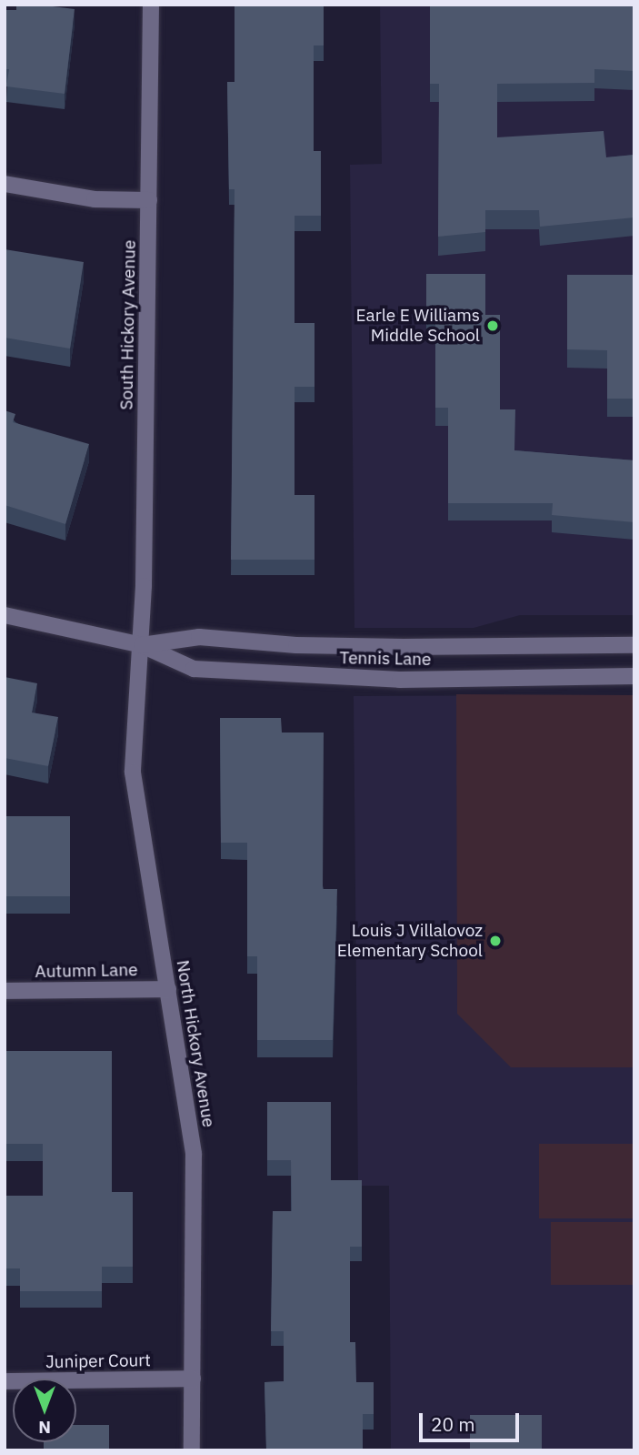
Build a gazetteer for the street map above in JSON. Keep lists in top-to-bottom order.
{
  "streets": {
    "street": [
      "South Hickory Avenue",
      "Tennis Lane",
      "Autumn Lane",
      "North Hickory Avenue",
      "Juniper Court"
    ]
  },
  "crossings": [
    ["South Hickory Avenue", "Tennis Lane"],
    ["South Hickory Avenue", "North Hickory Avenue"],
    ["Tennis Lane", "North Hickory Avenue"],
    ["Autumn Lane", "North Hickory Avenue"],
    ["North Hickory Avenue", "Juniper Court"]
  ],
  "places": ["Earle E Williams Middle School", "Louis J Villalovoz Elementary School"],
  "scale_bar": "20 m",
  "north": "bottom"
}
